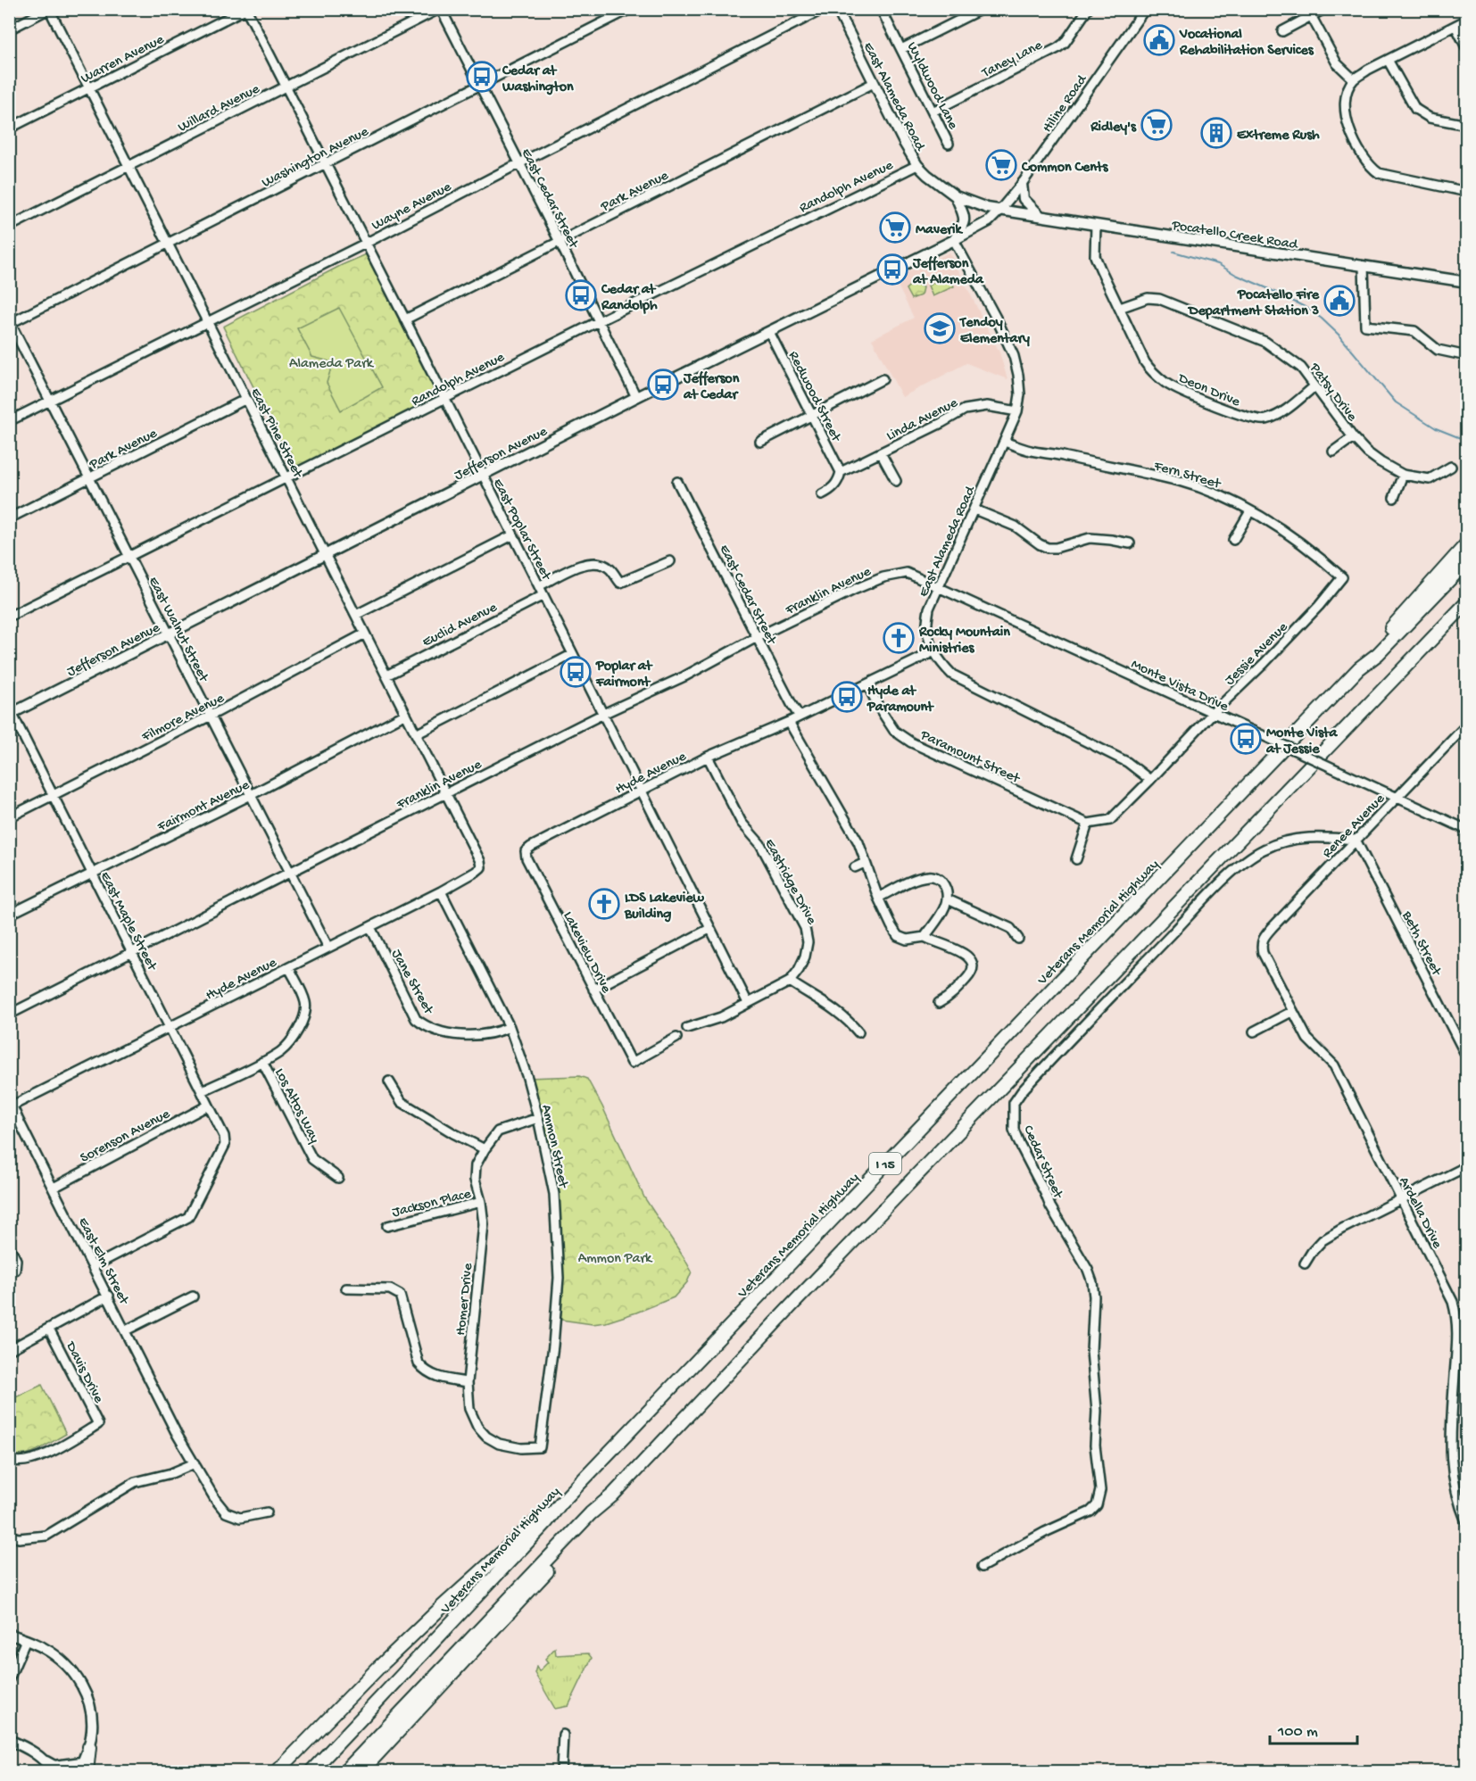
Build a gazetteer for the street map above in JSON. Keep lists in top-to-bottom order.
{
  "streets": {
    "highway": ["Veterans Memorial Highway", "I 15"],
    "main road": ["East Alameda Road", "Pocatello Creek Road", "Jefferson Avenue"],
    "street": [
      "Warren Avenue",
      "Taney Lane",
      "Wyldwood Lane",
      "Hiline Road",
      "Willard Avenue",
      "Washington Avenue",
      "Randolph Avenue",
      "Park Avenue",
      "East Cedar Street",
      "Wayne Avenue",
      "Deon Drive",
      "Patsy Drive",
      "Redwood Street",
      "Linda Avenue",
      "East Pine Street",
      "Fern Street",
      "East Poplar Street",
      "Franklin Avenue",
      "Euclid Avenue",
      "East Walnut Street",
      "Jessie Avenue",
      "Monte Vista Drive",
      "Filmore Avenue",
      "Paramount Street",
      "Hyde Avenue",
      "Fairmont Avenue",
      "Renee Avenue",
      "Eastridge Drive",
      "East Maple Street",
      "Beth Street",
      "Lakeview Drive",
      "Jane Street",
      "Los Altos Way",
      "Sorenson Avenue",
      "Ammon Street",
      "Cedar Street",
      "Jackson Place",
      "Ardella Drive",
      "East Elm Street",
      "Homer Drive",
      "Davis Drive"
    ]
  },
  "crossings": [
    ["Warren Avenue", "East Pine Street"],
    ["Warren Avenue", "East Poplar Street"],
    ["Taney Lane", "Wyldwood Lane"],
    ["East Alameda Road", "Hiline Road"],
    ["East Alameda Road", "Randolph Avenue"],
    ["East Alameda Road", "Park Avenue"],
    ["East Alameda Road", "Pocatello Creek Road"],
    ["East Alameda Road", "Linda Avenue"],
    ["East Alameda Road", "Jefferson Avenue"],
    ["East Alameda Road", "Fern Street"],
    ["East Alameda Road", "Jessie Avenue"],
    ["East Alameda Road", "Monte Vista Drive"],
    ["Hiline Road", "Pocatello Creek Road"],
    ["Hiline Road", "Jefferson Avenue"],
    ["Willard Avenue", "East Cedar Street"],
    ["Willard Avenue", "East Pine Street"],
    ["Willard Avenue", "East Poplar Street"],
    ["Washington Avenue", "East Cedar Street"],
    ["Washington Avenue", "East Pine Street"],
    ["Washington Avenue", "East Poplar Street"],
    ["Washington Avenue", "East Walnut Street"],
    ["Randolph Avenue", "East Cedar Street"],
    ["Randolph Avenue", "East Pine Street"],
    ["Randolph Avenue", "East Poplar Street"],
    ["Randolph Avenue", "East Walnut Street"],
    ["Park Avenue", "East Cedar Street"],
    ["Park Avenue", "East Pine Street"],
    ["Park Avenue", "East Poplar Street"],
    ["Park Avenue", "East Walnut Street"],
    ["East Cedar Street", "Wayne Avenue"],
    ["East Cedar Street", "Jefferson Avenue"],
    ["East Cedar Street", "Franklin Avenue"],
    ["East Cedar Street", "Hyde Avenue"],
    ["Wayne Avenue", "East Pine Street"],
    ["Wayne Avenue", "East Poplar Street"],
    ["Wayne Avenue", "East Walnut Street"],
    ["Pocatello Creek Road", "Deon Drive"],
    ["Pocatello Creek Road", "Jefferson Avenue"],
    ["Deon Drive", "Patsy Drive"],
    ["Redwood Street", "Linda Avenue"],
    ["Redwood Street", "Jefferson Avenue"],
    ["East Pine Street", "Jefferson Avenue"],
    ["East Pine Street", "Franklin Avenue"],
    ["East Pine Street", "Euclid Avenue"],
    ["East Pine Street", "Filmore Avenue"],
    ["East Pine Street", "Hyde Avenue"],
    ["East Pine Street", "Fairmont Avenue"],
    ["Jefferson Avenue", "East Poplar Street"],
    ["Jefferson Avenue", "East Walnut Street"],
    ["Jefferson Avenue", "East Maple Street"],
    ["Fern Street", "Jessie Avenue"],
    ["East Poplar Street", "Franklin Avenue"],
    ["East Poplar Street", "Euclid Avenue"],
    ["East Poplar Street", "Hyde Avenue"],
    ["Franklin Avenue", "East Walnut Street"],
    ["Franklin Avenue", "Monte Vista Drive"],
    ["Franklin Avenue", "East Maple Street"],
    ["East Walnut Street", "Filmore Avenue"],
    ["East Walnut Street", "Hyde Avenue"],
    ["East Walnut Street", "Fairmont Avenue"],
    ["Jessie Avenue", "Monte Vista Drive"],
    ["Jessie Avenue", "Paramount Street"],
    ["Monte Vista Drive", "Renee Avenue"],
    ["Filmore Avenue", "East Maple Street"],
    ["Hyde Avenue", "Eastridge Drive"],
    ["Hyde Avenue", "East Maple Street"],
    ["Hyde Avenue", "Lakeview Drive"],
    ["Hyde Avenue", "Jane Street"],
    ["Hyde Avenue", "Ammon Street"],
    ["Hyde Avenue", "East Elm Street"],
    ["Fairmont Avenue", "East Maple Street"],
    ["Renee Avenue", "Beth Street"],
    ["Renee Avenue", "Cedar Street"],
    ["Renee Avenue", "Ardella Drive"],
    ["East Maple Street", "Sorenson Avenue"],
    ["East Maple Street", "East Elm Street"],
    ["Beth Street", "Cedar Street"],
    ["Jane Street", "Ammon Street"],
    ["Sorenson Avenue", "East Elm Street"],
    ["Ammon Street", "Homer Drive"],
    ["Jackson Place", "Homer Drive"]
  ],
  "parks": ["Alameda Park", "Ammon Park"],
  "places": {
    "public building": ["Vocational Rehabilitation Services", "Pocatello Fire Department Station 3"],
    "bus stop": [
      "Cedar at Washington",
      "Jefferson at Alameda",
      "Cedar at Randolph",
      "Jefferson at Cedar",
      "Poplar at Fairmont",
      "Hyde at Paramount",
      "Monte Vista at Jessie"
    ],
    "supermarket": ["Ridley's", "Common Cents", "Maverik"],
    "building": ["Extreme Rush"],
    "school or university": ["Tendoy Elementary"],
    "church": ["Rocky Mountain Ministries", "LDS Lakeview Building"]
  },
  "scale_bar": "100 m"
}
